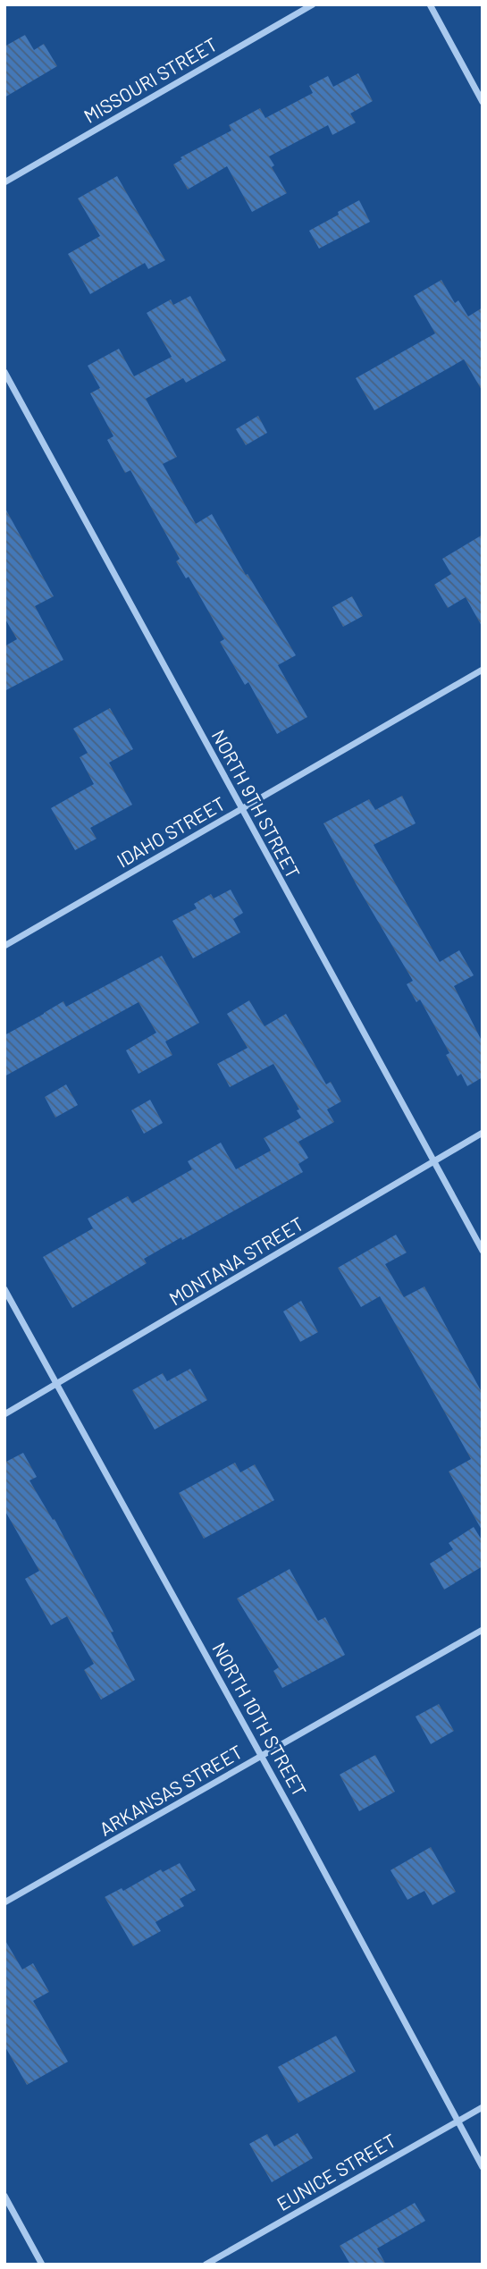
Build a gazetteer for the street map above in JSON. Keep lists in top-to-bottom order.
{
  "streets": {
    "street": [
      "MISSOURI STREET",
      "NORTH 9TH STREET",
      "IDAHO STREET",
      "MONTANA STREET",
      "NORTH 10TH STREET",
      "ARKANSAS STREET",
      "EUNICE STREET"
    ]
  },
  "crossings": [
    ["NORTH 9TH STREET", "IDAHO STREET"],
    ["NORTH 9TH STREET", "MONTANA STREET"],
    ["MONTANA STREET", "NORTH 10TH STREET"],
    ["NORTH 10TH STREET", "ARKANSAS STREET"],
    ["NORTH 10TH STREET", "EUNICE STREET"]
  ]
}
